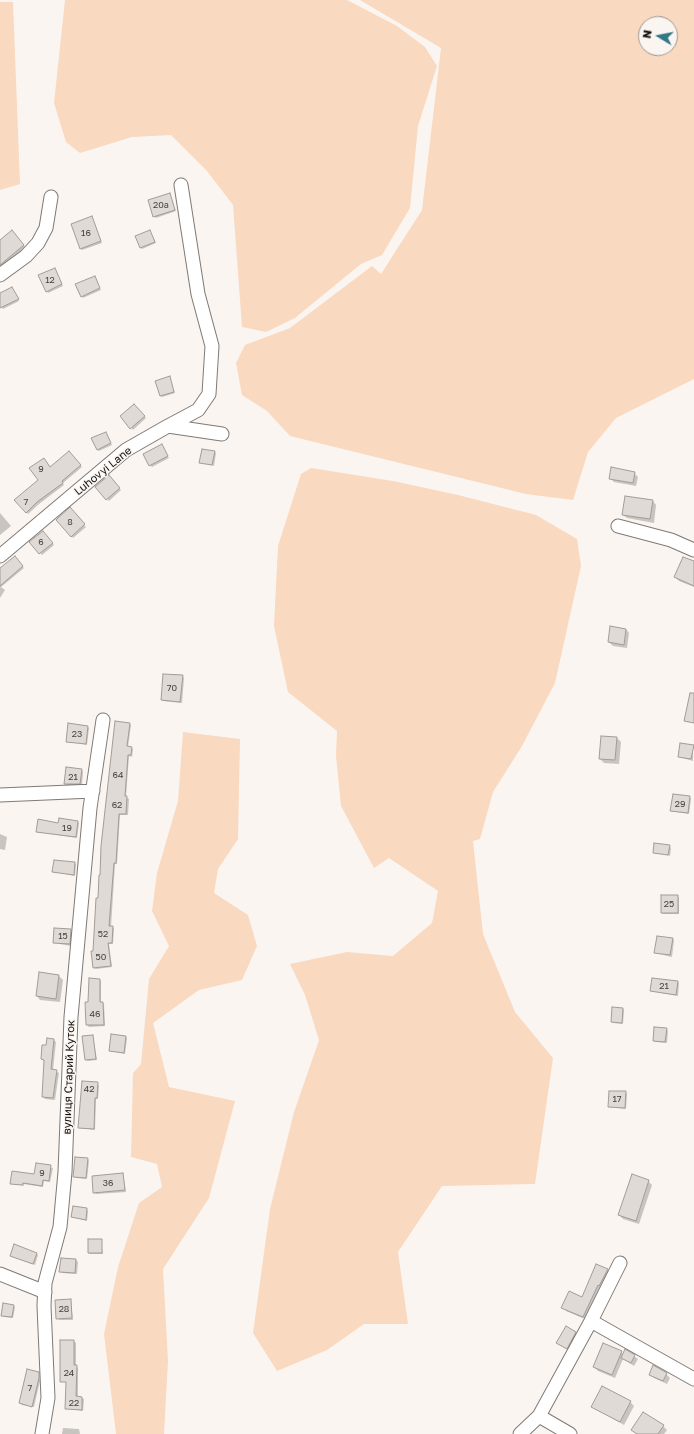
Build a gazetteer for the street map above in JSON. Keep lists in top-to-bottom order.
{
  "streets": {
    "street": ["Luhovyi Lane", "вулиця Старий Куток"]
  },
  "house_numbers": [
    "20а",
    "16",
    "12",
    "9",
    "7",
    "8",
    "6",
    "70",
    "23",
    "64",
    "21",
    "29",
    "62",
    "19",
    "25",
    "52",
    "15",
    "50",
    "21",
    "46",
    "42",
    "17",
    "9",
    "36",
    "28",
    "24",
    "7",
    "22"
  ],
  "north": "left"
}
